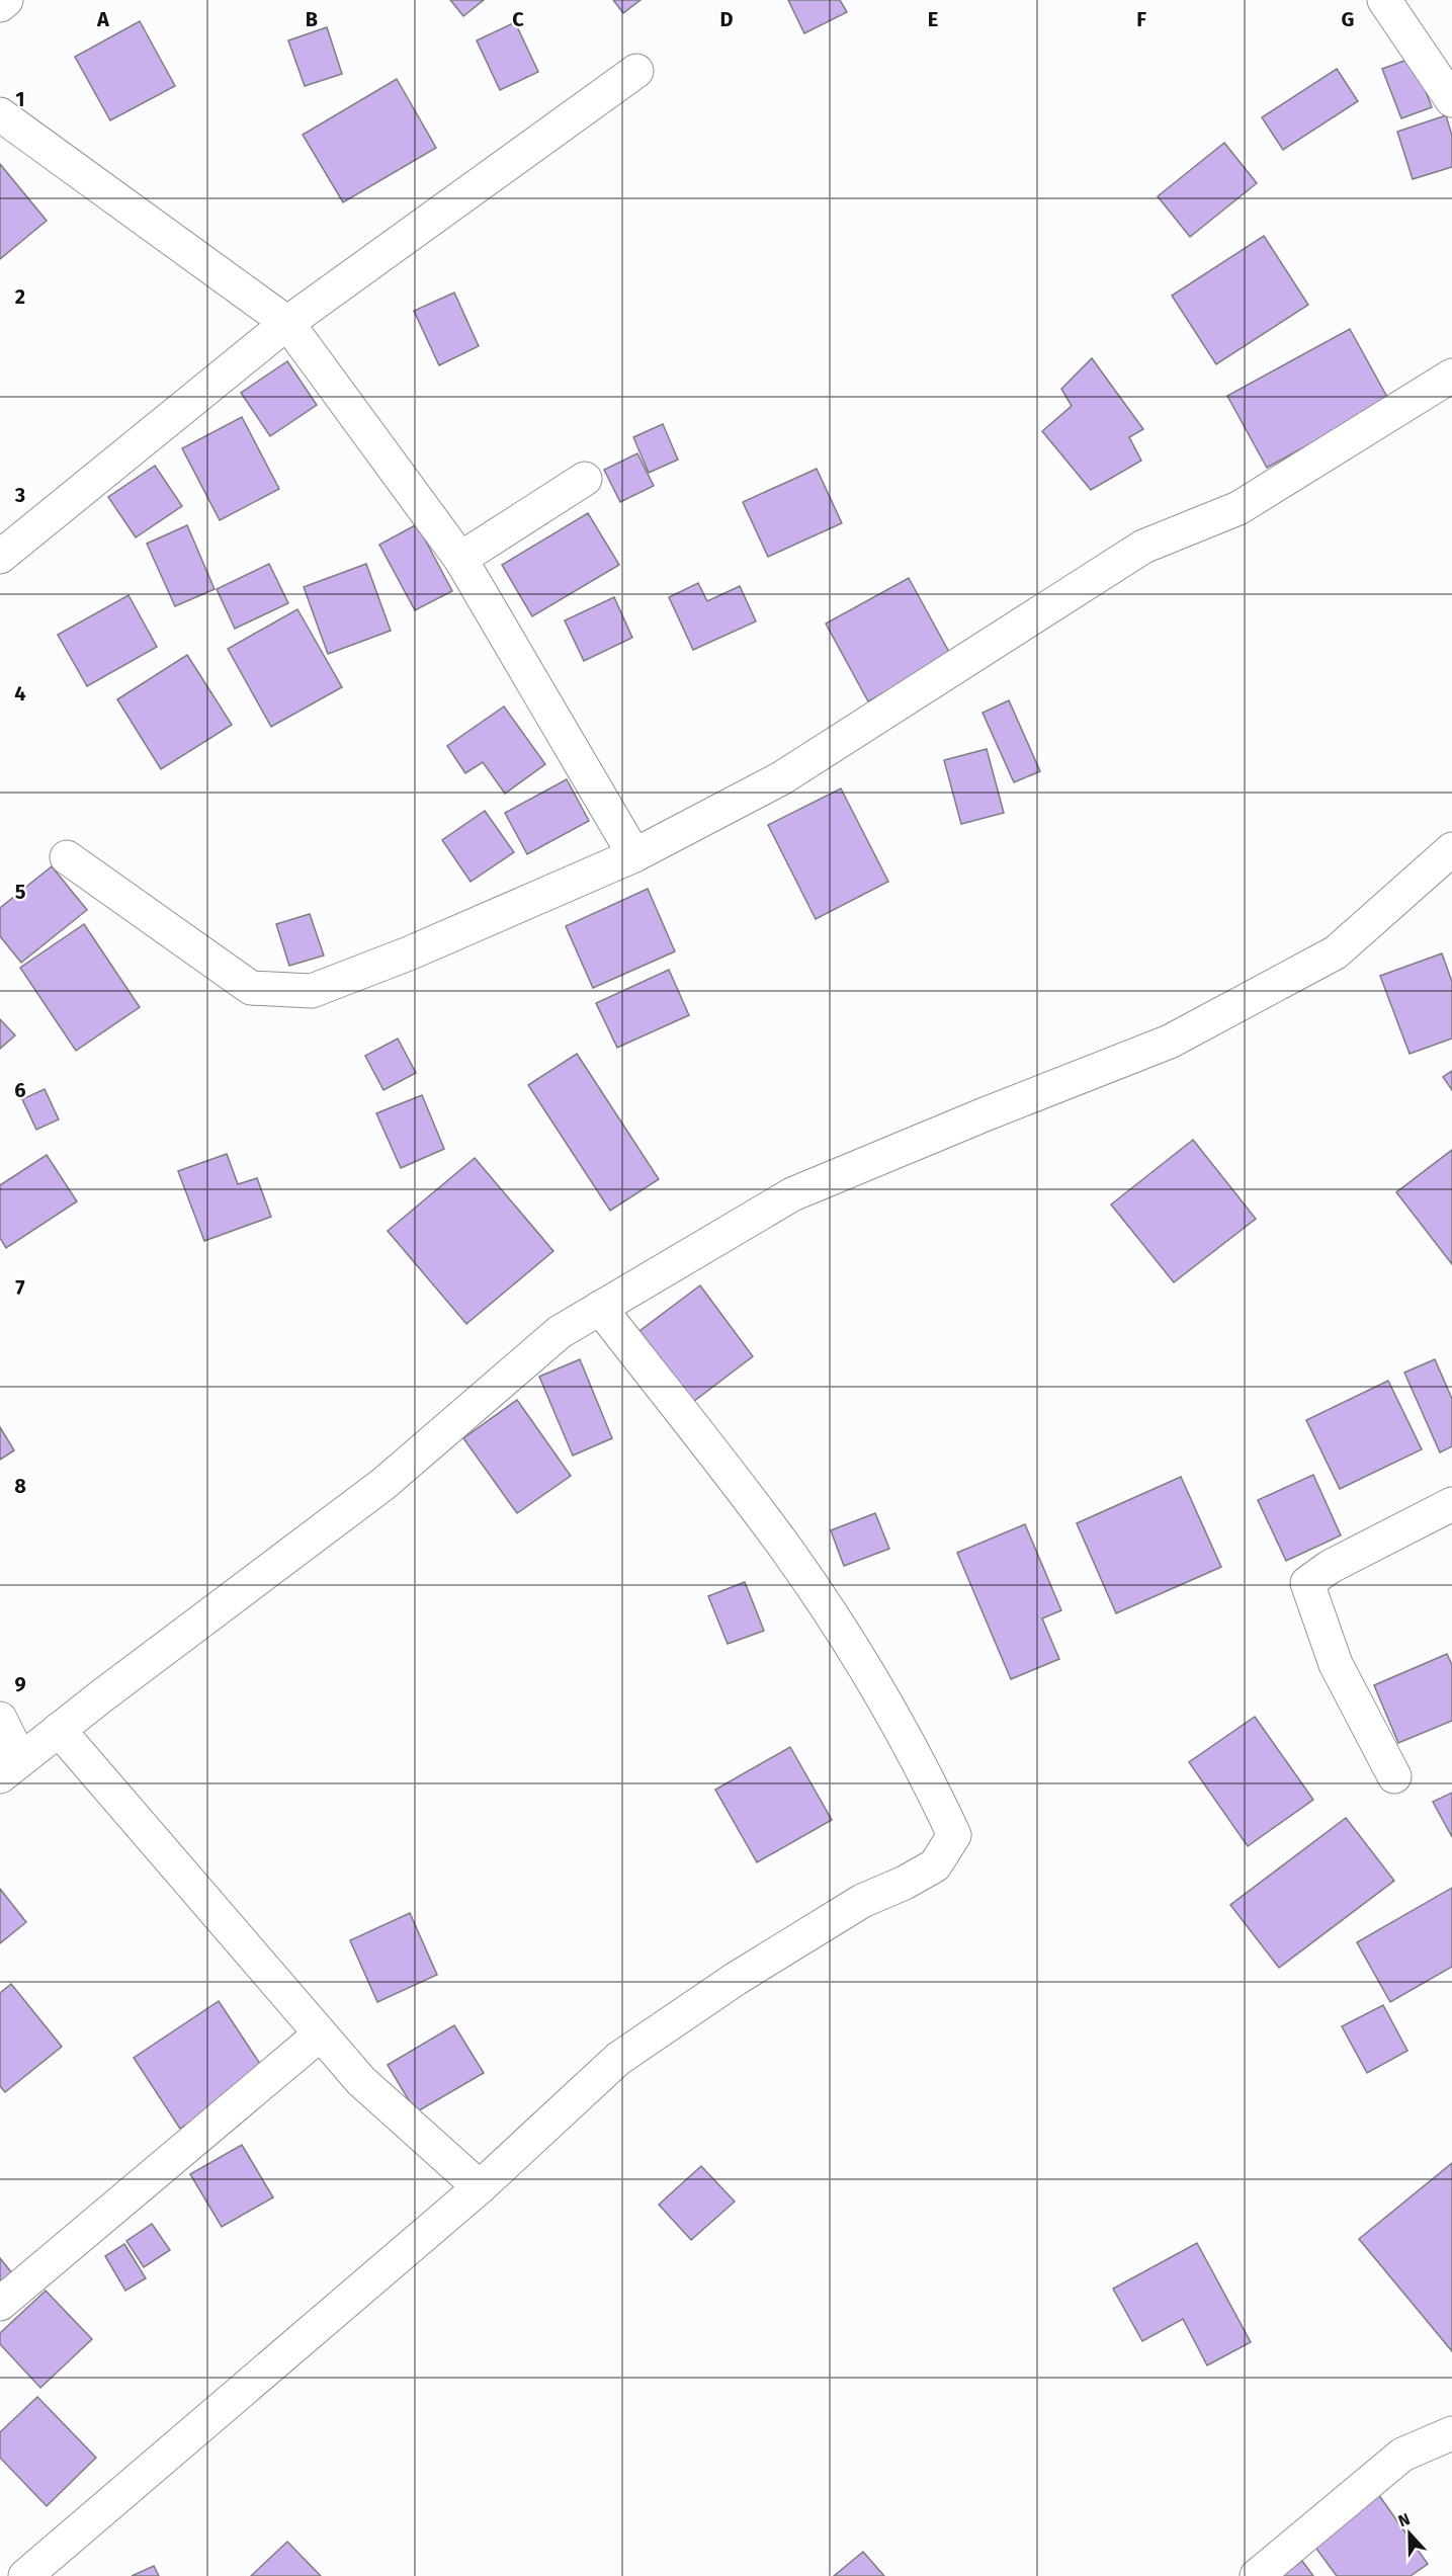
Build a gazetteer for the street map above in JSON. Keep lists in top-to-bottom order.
{
  "north": "top",
  "grid": {
    "columns": [
      "A",
      "B",
      "C",
      "D",
      "E",
      "F",
      "G"
    ],
    "rows": [
      "1",
      "2",
      "3",
      "4",
      "5",
      "6",
      "7",
      "8",
      "9"
    ]
  }
}
